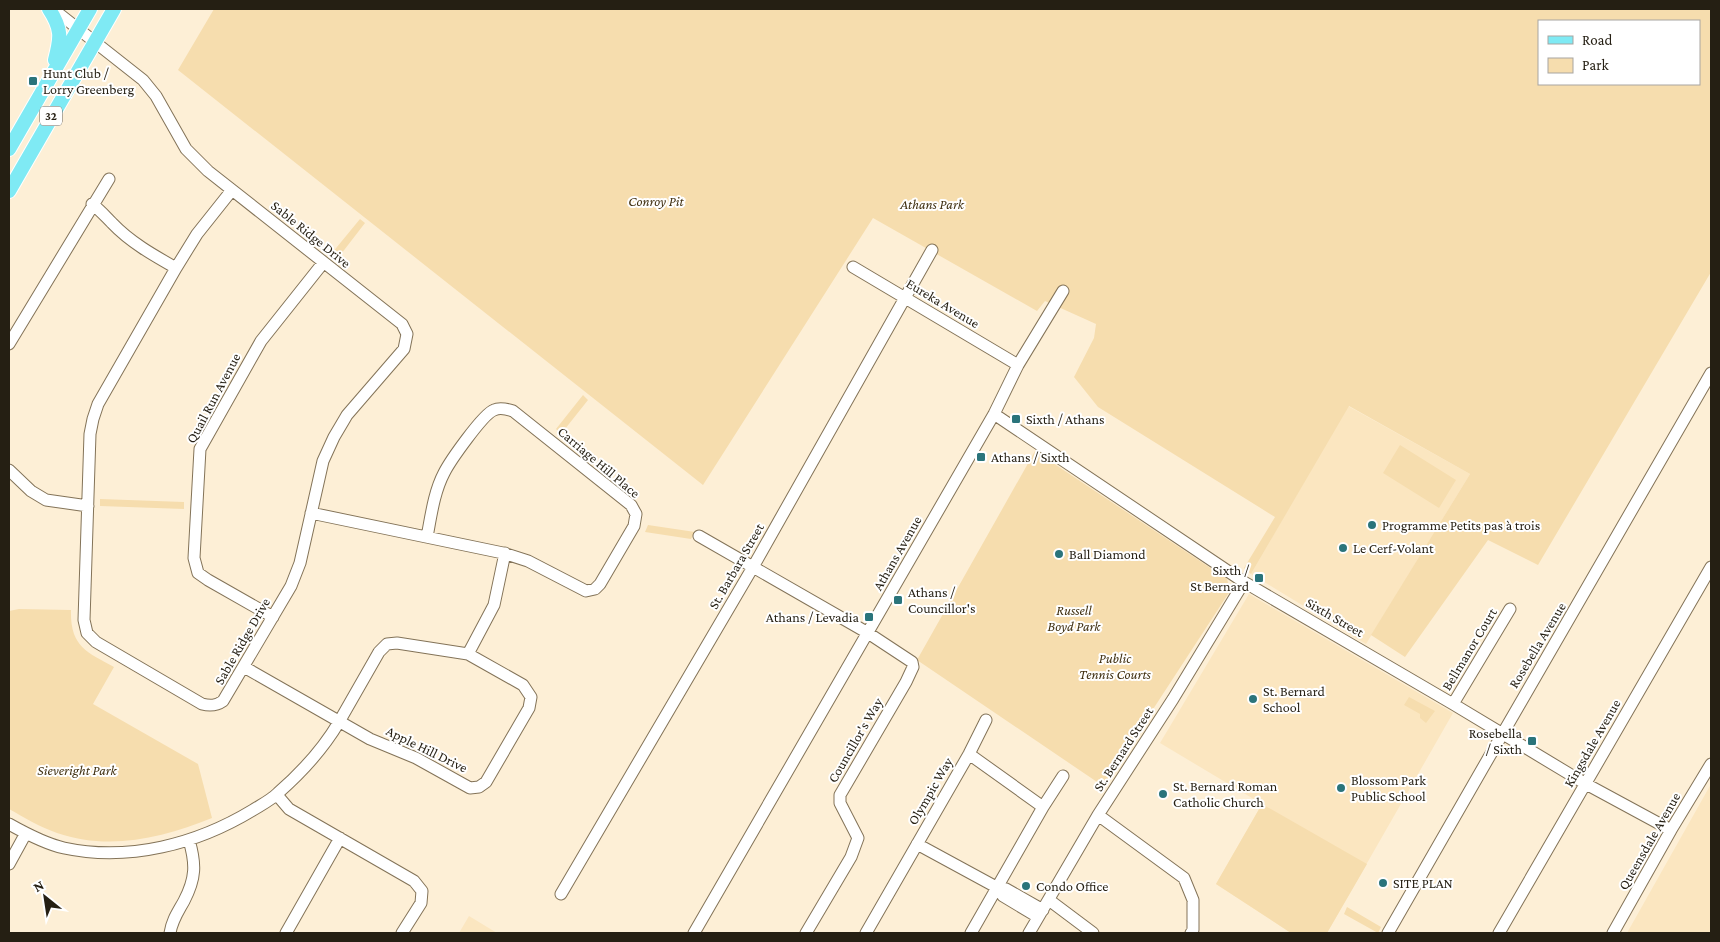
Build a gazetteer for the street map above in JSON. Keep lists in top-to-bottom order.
{
  "streets": {
    "main road": ["32"],
    "street": [
      "Sable Ridge Drive",
      "Eureka Avenue",
      "Quail Run Avenue",
      "Carriage Hill Place",
      "Athans Avenue",
      "St. Barbara Street",
      "Sixth Street",
      "Rosebella Avenue",
      "Bellmanor Court",
      "Councillor's Way",
      "Kingsdale Avenue",
      "Apple Hill Drive",
      "St. Bernard Street",
      "Olympic Way",
      "Queensdale Avenue"
    ]
  },
  "crossings": [
    ["32", "Sable Ridge Drive"],
    ["Sable Ridge Drive", "Quail Run Avenue"],
    ["Sable Ridge Drive", "Carriage Hill Place"],
    ["Eureka Avenue", "Athans Avenue"],
    ["Eureka Avenue", "St. Barbara Street"],
    ["Athans Avenue", "Sixth Street"],
    ["Athans Avenue", "Councillor's Way"],
    ["Sixth Street", "Rosebella Avenue"],
    ["Sixth Street", "Bellmanor Court"],
    ["Sixth Street", "Kingsdale Avenue"],
    ["Sixth Street", "St. Bernard Street"],
    ["Sixth Street", "Queensdale Avenue"],
    ["St. Bernard Street", "Olympic Way"]
  ],
  "parks": [
    "Conroy Pit",
    "Athans Park",
    "Russell Boyd Park",
    "Public Tennis Courts",
    "Sieveright Park"
  ],
  "places": {
    "transit": [
      "Hunt Club / Lorry Greenberg",
      "Sixth / Athans",
      "Athans / Sixth",
      "Sixth / St Bernard",
      "Athans / Councillor's",
      "Athans / Levadia",
      "Rosebella / Sixth"
    ],
    "other": [
      "Programme Petits pas à trois",
      "Le Cerf-Volant",
      "Ball Diamond",
      "St. Bernard School",
      "Blossom Park Public School",
      "St. Bernard Roman Catholic Church",
      "SITE PLAN",
      "Condo Office"
    ]
  },
  "legend": ["Road", "Park"],
  "north": "top left"
}
